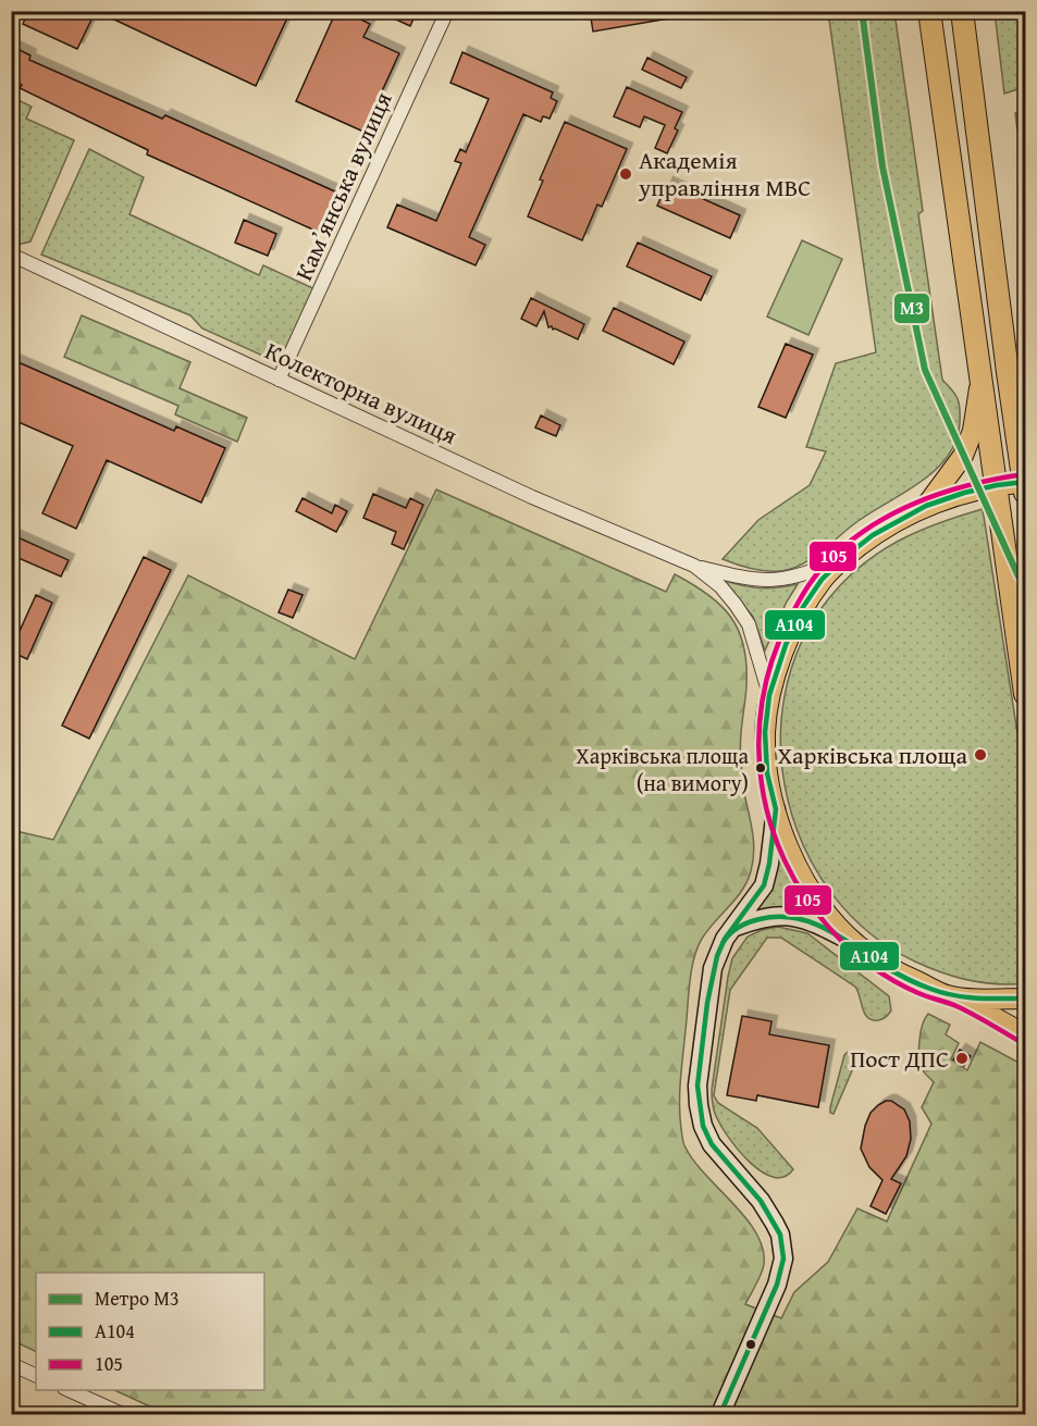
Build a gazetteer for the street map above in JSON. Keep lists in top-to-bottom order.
{
  "streets": {
    "street": ["Камʼянська вулиця", "Колекторна вулиця"]
  },
  "crossings": [
    ["Камʼянська вулиця", "Колекторна вулиця"]
  ],
  "places": [
    "Академія управління МВС",
    "Харківська площа",
    "Харківська площа (на вимогу)",
    "Пост ДПС"
  ],
  "lines": ["metro line M3", "transit line 105", "transit line А104"],
  "legend": ["Метро M3", "А104", "105"]
}
